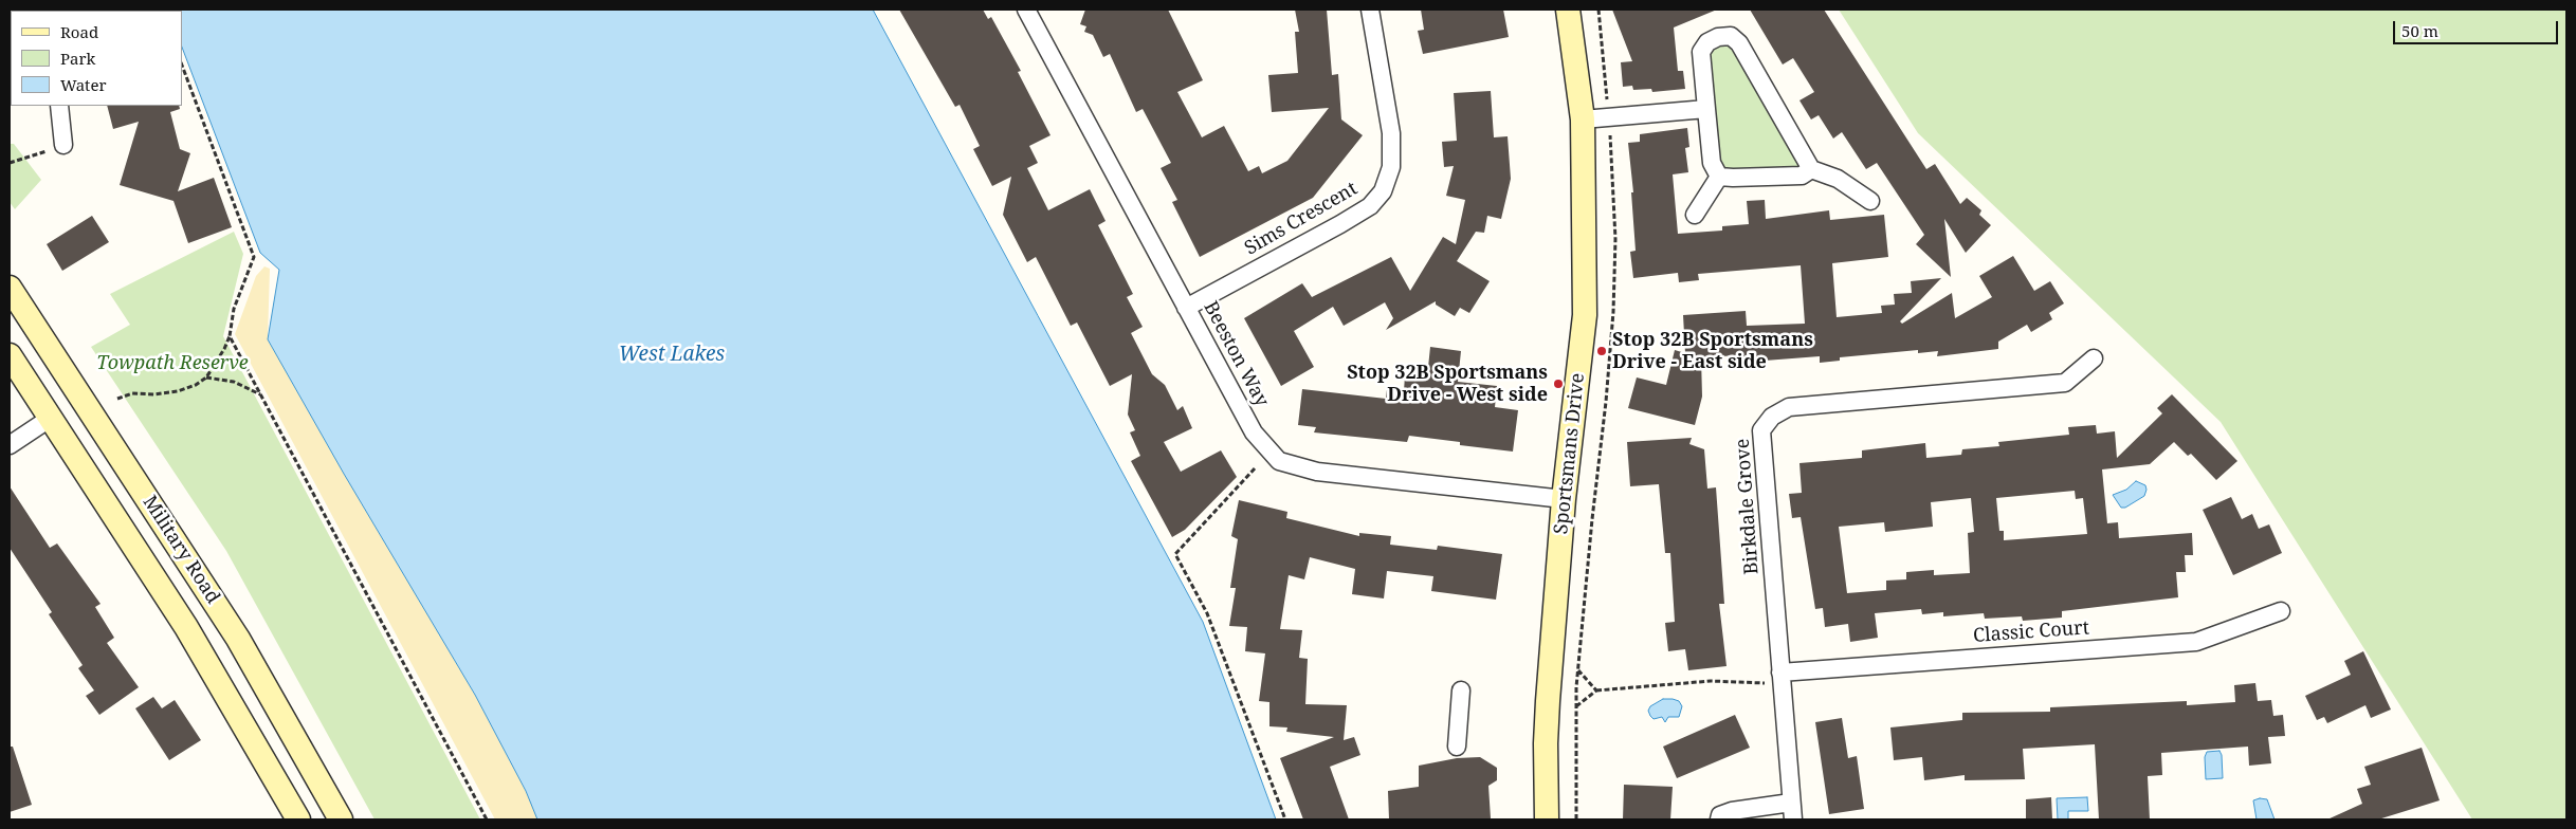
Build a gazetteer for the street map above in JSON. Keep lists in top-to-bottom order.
{
  "streets": {
    "main road": ["Sportsmans Drive", "Military Road"],
    "street": [
      "Sims Crescent",
      "Beeston Way",
      "Birkdale Grove",
      "Classic Court"
    ]
  },
  "crossings": [
    ["Sims Crescent", "Beeston Way"],
    ["Beeston Way", "Sportsmans Drive"],
    ["Birkdale Grove", "Classic Court"]
  ],
  "water": ["West Lakes"],
  "parks": ["Towpath Reserve"],
  "places": ["Stop 32B Sportsmans Drive - East side", "Stop 32B Sportsmans Drive - West side"],
  "legend": ["Road", "Park", "Water"],
  "scale_bar": "50 m"
}
